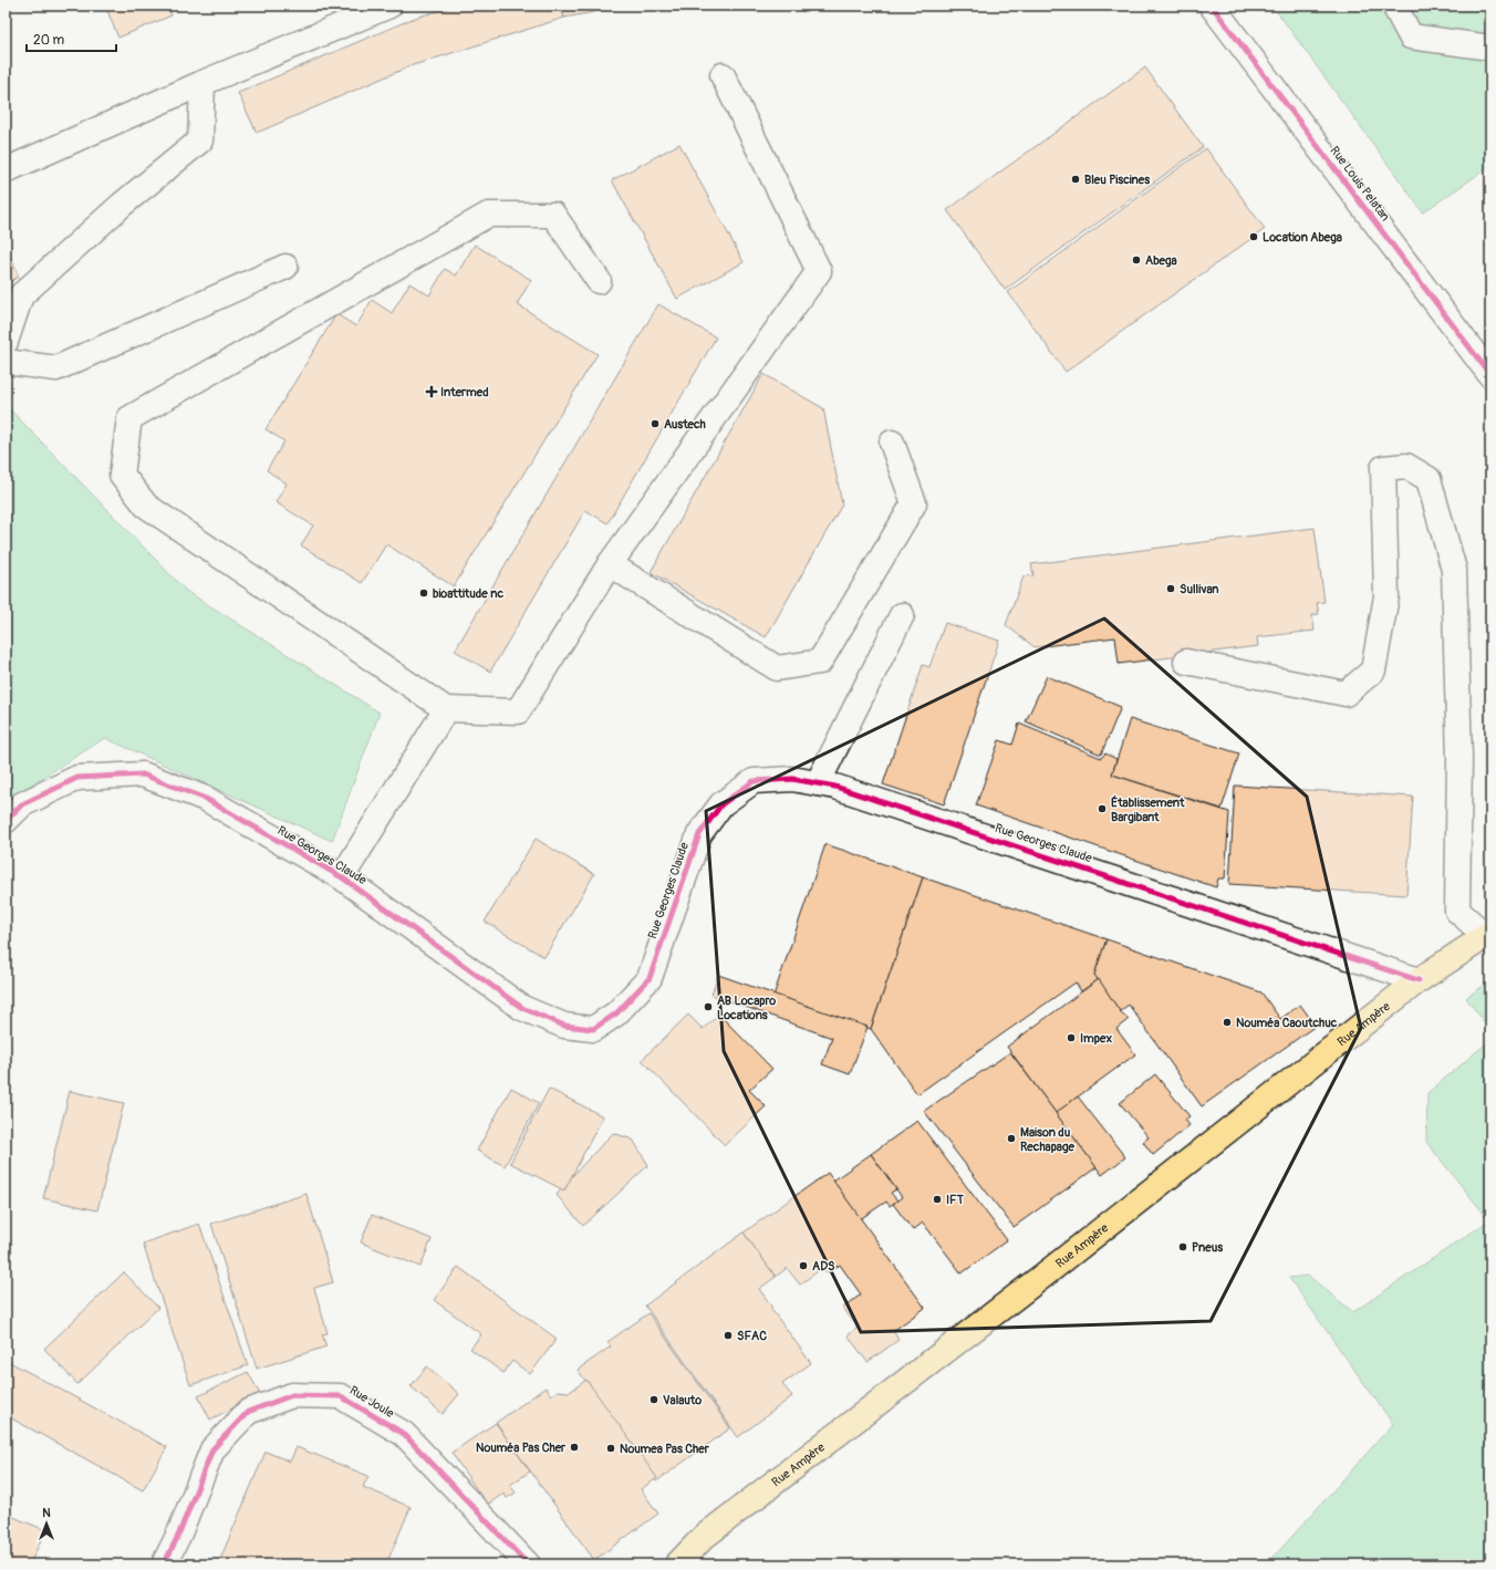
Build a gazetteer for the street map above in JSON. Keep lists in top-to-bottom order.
{
  "streets": {
    "main road": ["Rue Ampère"],
    "street": ["Rue Louis Pelatan", "Rue Georges Claude", "Rue Joule"]
  },
  "crossings": [
    ["Rue Georges Claude", "Rue Ampère"]
  ],
  "places": {
    "other": [
      "Bleu Piscines",
      "Location Abega",
      "Abega",
      "Austech",
      "Sullivan",
      "bioattitude nc",
      "Établissement Bargibant",
      "AB Locapro Locations",
      "Nouméa Caoutchuc",
      "Impex",
      "Maison du Rechapage",
      "IFT",
      "Pneus",
      "ADS",
      "SFAC",
      "Valauto",
      "Nouméa Pas Cher",
      "Noumea Pas Cher"
    ],
    "health": ["Intermed"]
  },
  "scale_bar": "20 m",
  "north": "top"
}
